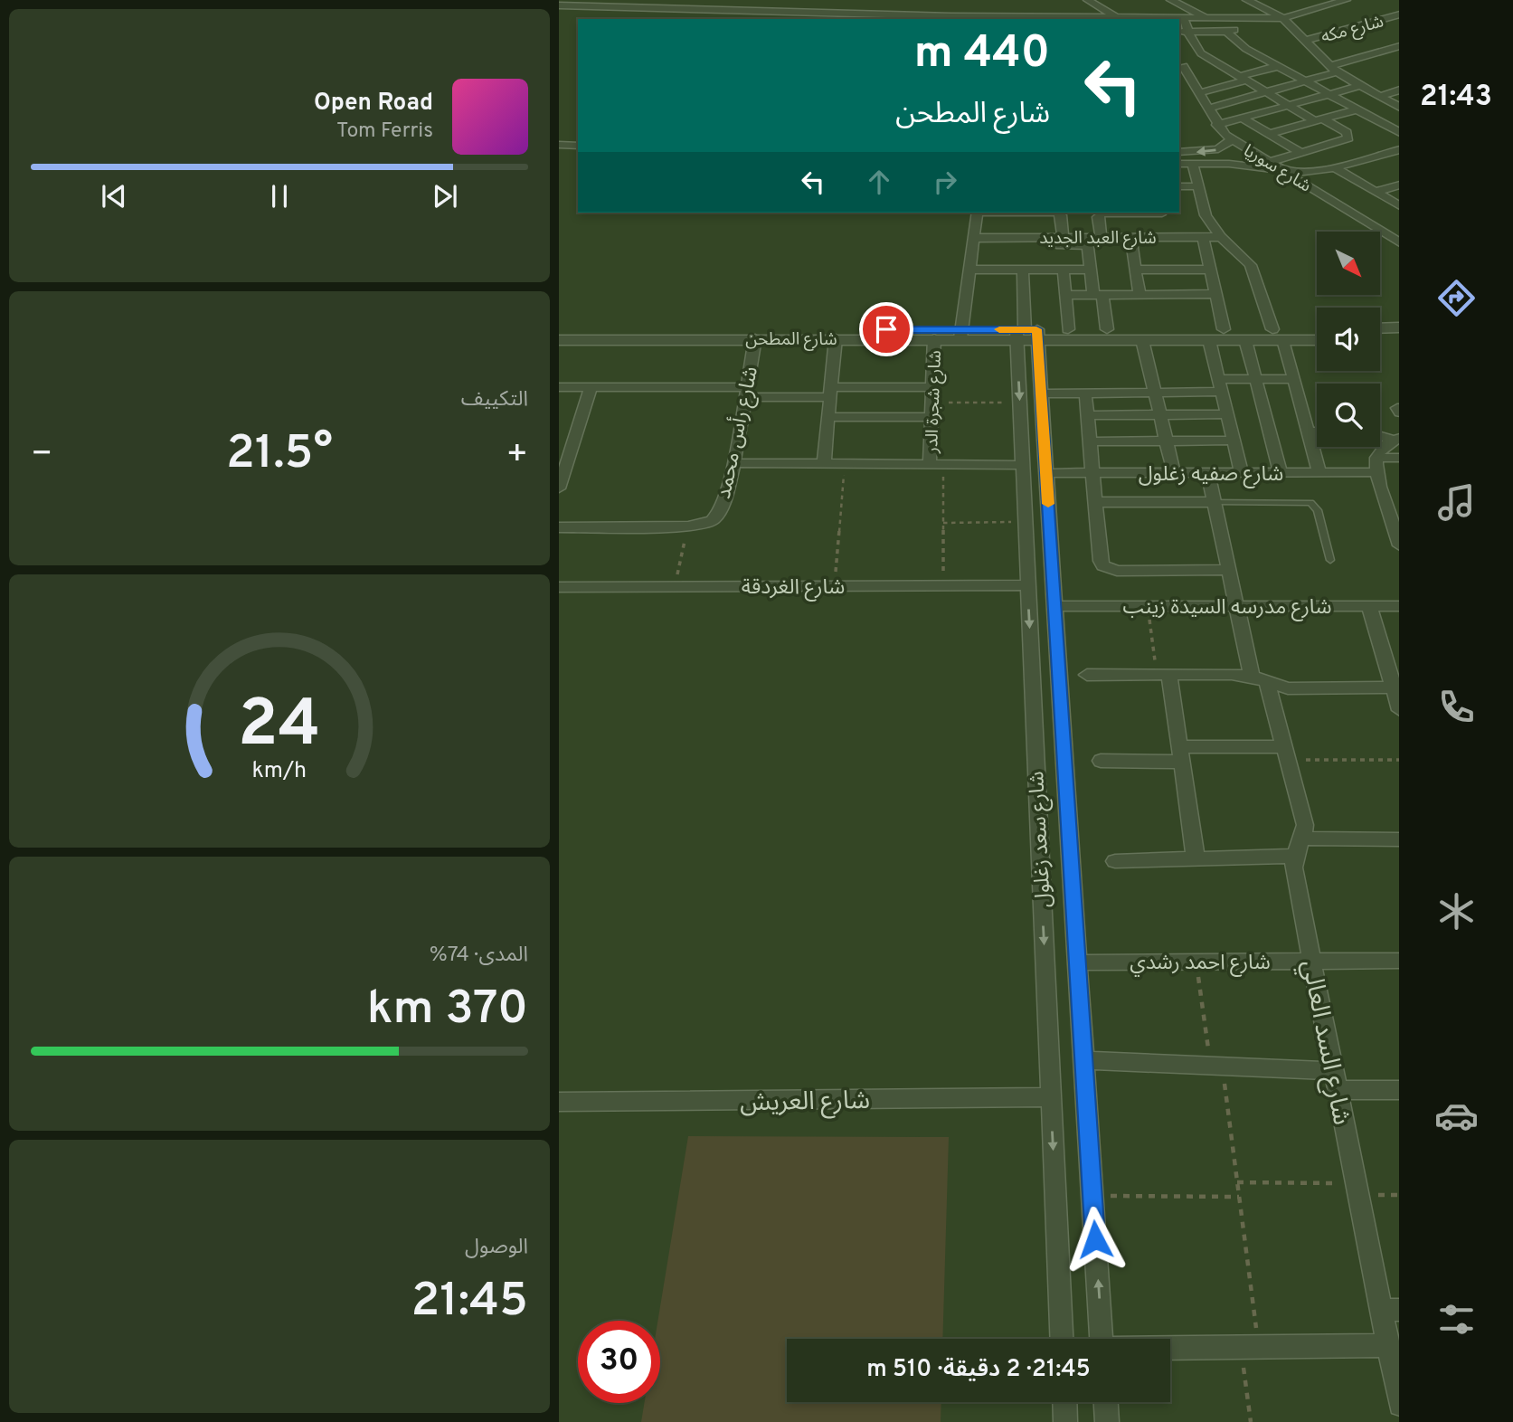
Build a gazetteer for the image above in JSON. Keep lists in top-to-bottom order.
{
  "streets": {
    "street": [
      "شارع مكه",
      "شارع سوريا",
      "شارع العبد الجديد",
      "شارع المطحن",
      "شارع شجرة الدر",
      "شارع رأس محمد",
      "شارع صفيه زغلول",
      "شارع الغردقة",
      "شارع مدرسه السيدة زينب",
      "شارع سعد زغلول",
      "شارع احمد رشدي",
      "شارع السد العالي",
      "شارع العريش"
    ]
  },
  "crossings": [
    ["شارع المطحن", "شارع شجرة الدر"],
    ["شارع المطحن", "شارع رأس محمد"],
    ["شارع المطحن", "شارع سعد زغلول"],
    ["شارع صفيه زغلول", "شارع سعد زغلول"],
    ["شارع صفيه زغلول", "شارع السد العالي"],
    ["شارع الغردقة", "شارع سعد زغلول"],
    ["شارع مدرسه السيدة زينب", "شارع سعد زغلول"],
    ["شارع مدرسه السيدة زينب", "شارع السد العالي"],
    ["شارع سعد زغلول", "شارع احمد رشدي"],
    ["شارع سعد زغلول", "شارع العريش"],
    ["شارع احمد رشدي", "شارع السد العالي"]
  ],
  "north": "bottom right",
  "page": {
    "tabs": "21:43",
    "turn": ["440 m", "شارع المطحن"],
    "song": ["Open Road", "Tom Ferris"],
    "tile": [
      "التكييف",
      ["المدى · 74%", "370 km"],
      ["الوصول", "21:45"]
    ],
    "heat": ["−", "21.5°", "+"],
    "limit": "30",
    "trip": "21:45 · 2 دقيقة · 510 m",
    "gauge": ["24", "km/h"]
  }
}
